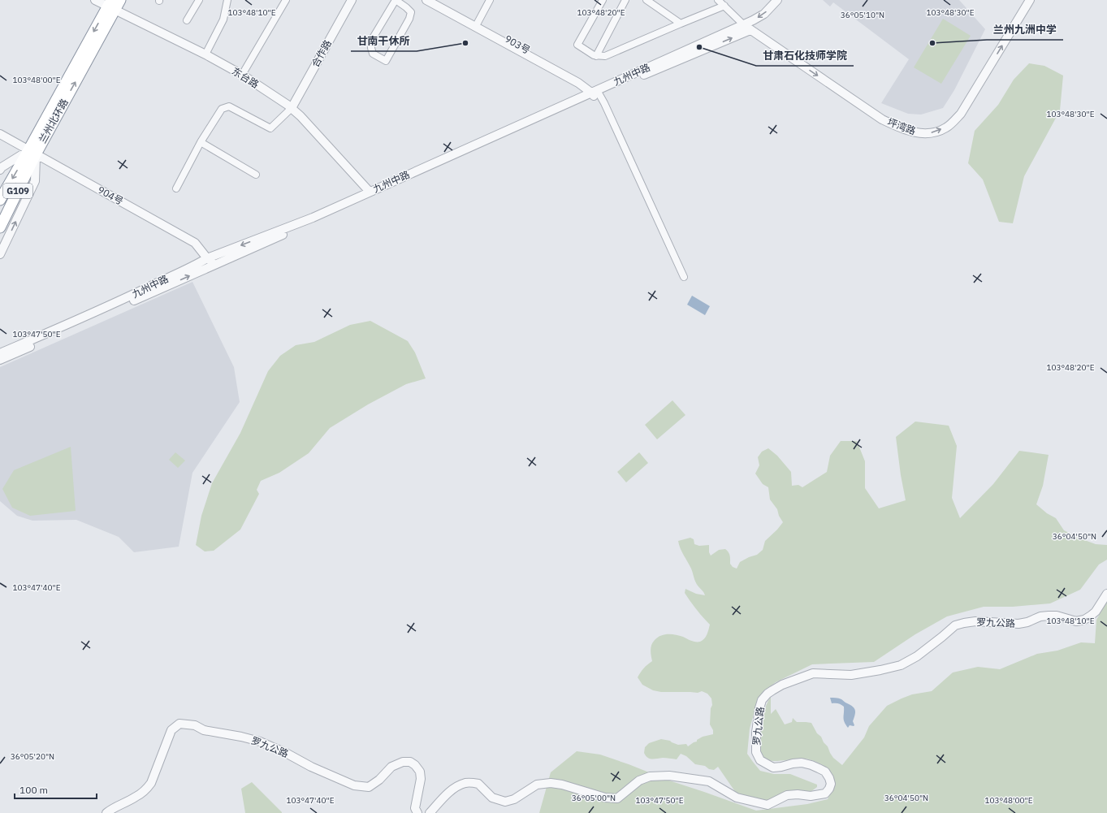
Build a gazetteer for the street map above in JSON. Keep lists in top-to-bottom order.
{
  "streets": {
    "highway": ["兰州北环路", "G109"],
    "street": [
      "903号",
      "合作路",
      "九州中路",
      "东台路",
      "坪湾路",
      "904号",
      "罗九公路"
    ]
  },
  "crossings": [
    ["903号", "九州中路"],
    ["合作路", "东台路"],
    ["九州中路", "东台路"],
    ["九州中路", "坪湾路"],
    ["九州中路", "904号"],
    ["东台路", "兰州北环路"],
    ["兰州北环路", "904号"]
  ],
  "places": ["甘南干休所", "兰州九洲中学", "甘肃石化技师学院"],
  "scale_bar": "100 m",
  "coordinates": [
    "103°48'30\"E",
    "103°48'10\"E",
    "103°48'20\"E",
    "36°05'10\"N",
    "103°48'00\"E",
    "103°47'50\"E",
    "36°04'50\"N",
    "103°47'40\"E",
    "36°05'20\"N",
    "36°05'00\"N"
  ]
}
